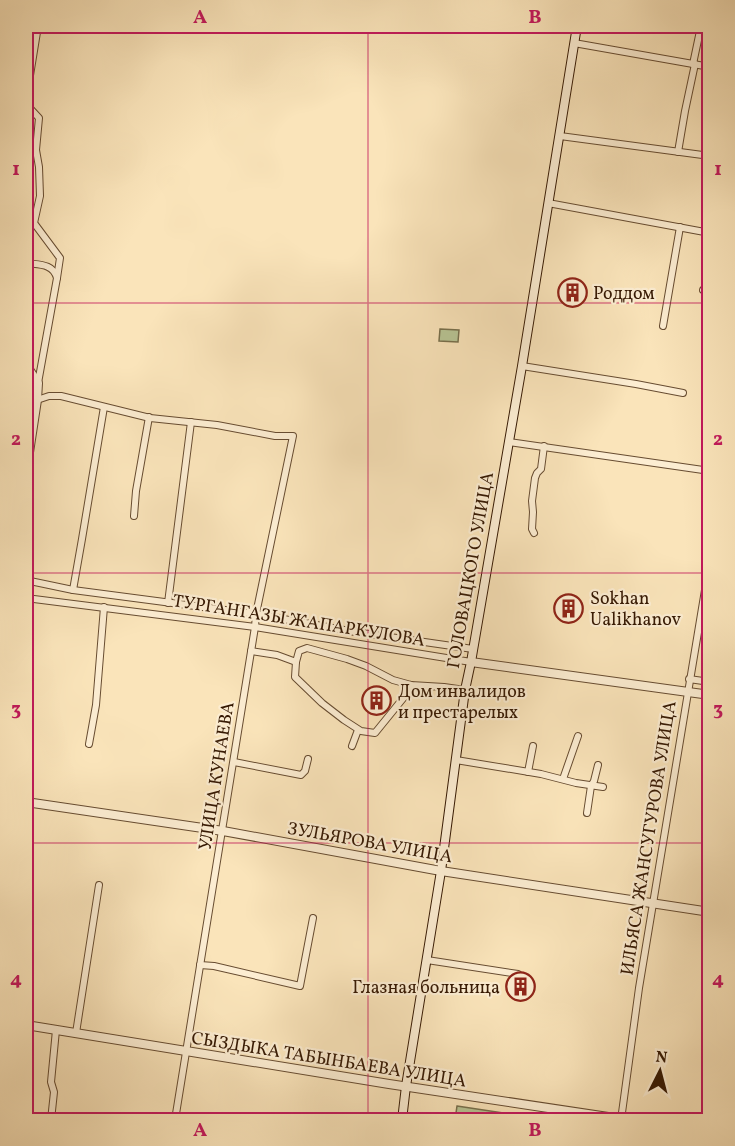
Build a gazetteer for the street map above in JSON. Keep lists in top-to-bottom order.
{
  "streets": {
    "main road": ["ГОЛОВАЦКОГО УЛИЦА"],
    "street": [
      "ТУРГАНГАЗЫ ЖАПАРКУЛОВА",
      "УЛИЦА КУНАЕВА",
      "ИЛЬЯСА ЖАНСУГУРОВА УЛИЦА",
      "ЗУЛЬЯРОВА УЛИЦА",
      "СЫЗДЫКА ТАБЫНБАЕВА УЛИЦА"
    ]
  },
  "crossings": [
    ["ГОЛОВАЦКОГО УЛИЦА", "ТУРГАНГАЗЫ ЖАПАРКУЛОВА"],
    ["ГОЛОВАЦКОГО УЛИЦА", "ЗУЛЬЯРОВА УЛИЦА"],
    ["ГОЛОВАЦКОГО УЛИЦА", "СЫЗДЫКА ТАБЫНБАЕВА УЛИЦА"],
    ["ТУРГАНГАЗЫ ЖАПАРКУЛОВА", "УЛИЦА КУНАЕВА"],
    ["ТУРГАНГАЗЫ ЖАПАРКУЛОВА", "ИЛЬЯСА ЖАНСУГУРОВА УЛИЦА"],
    ["УЛИЦА КУНАЕВА", "ЗУЛЬЯРОВА УЛИЦА"],
    ["УЛИЦА КУНАЕВА", "СЫЗДЫКА ТАБЫНБАЕВА УЛИЦА"],
    ["ИЛЬЯСА ЖАНСУГУРОВА УЛИЦА", "ЗУЛЬЯРОВА УЛИЦА"],
    ["ИЛЬЯСА ЖАНСУГУРОВА УЛИЦА", "СЫЗДЫКА ТАБЫНБАЕВА УЛИЦА"]
  ],
  "places": {
    "building": [
      "Роддом",
      "Sokhan Ualikhanov",
      "Дом инвалидов и престарелых",
      "Глазная больница"
    ]
  },
  "north": "top",
  "grid": {
    "columns": ["A", "B"],
    "rows": [
      "1",
      "2",
      "3",
      "4"
    ]
  }
}
